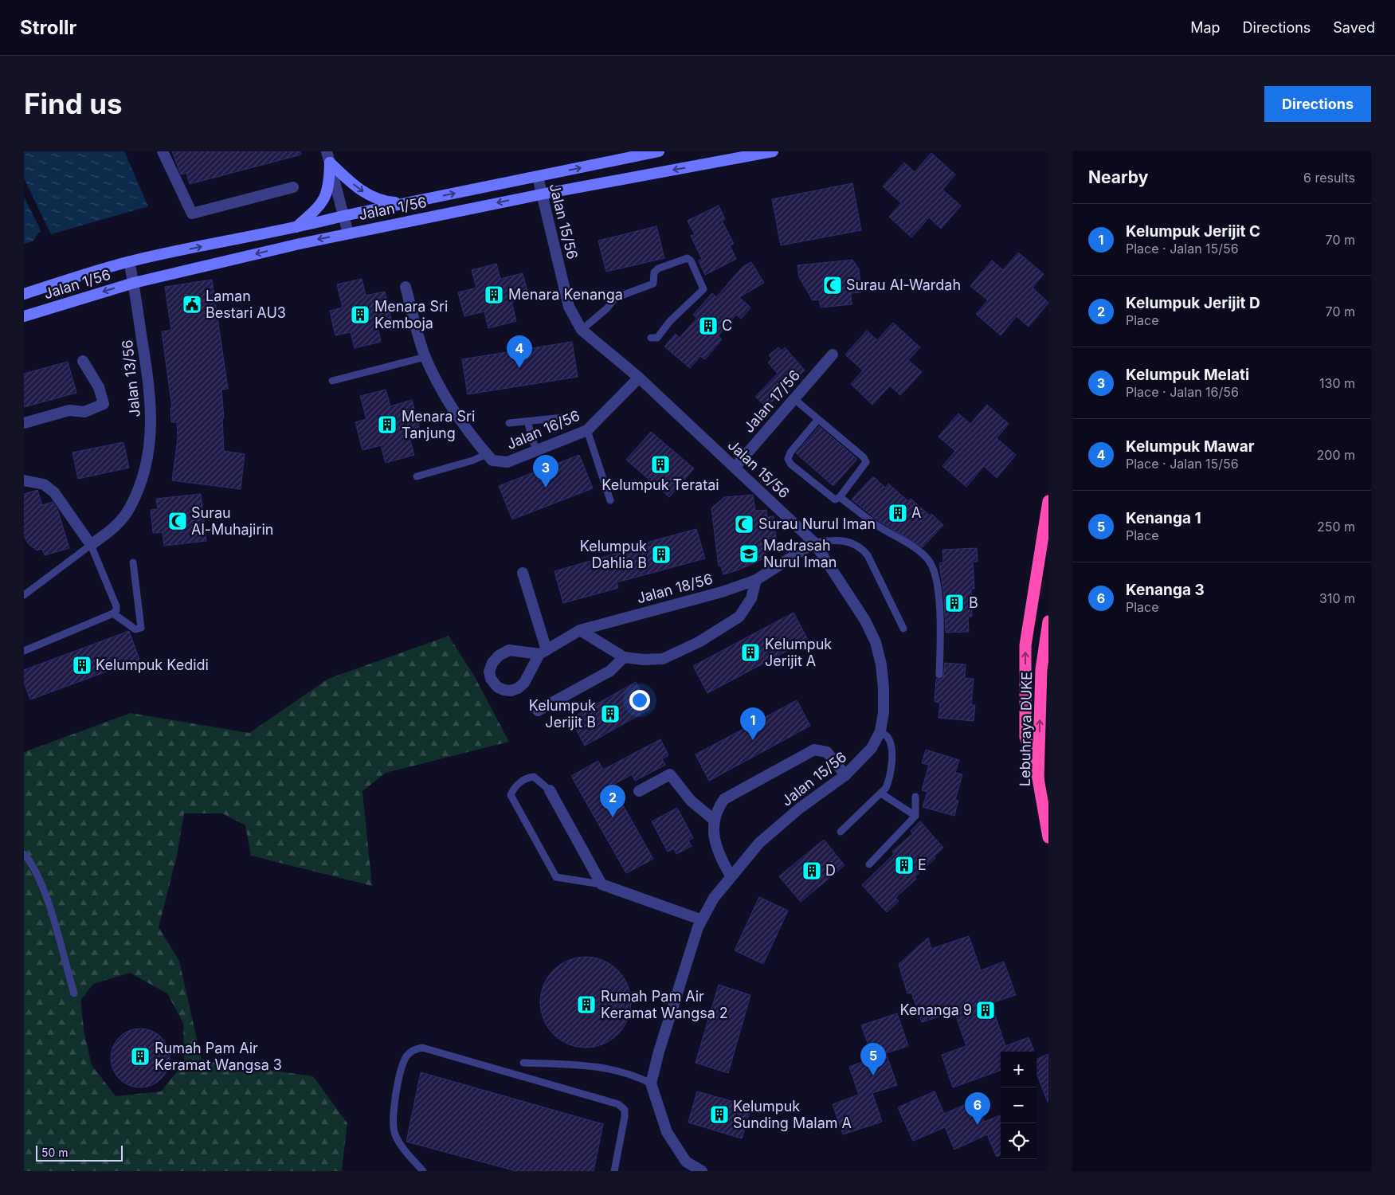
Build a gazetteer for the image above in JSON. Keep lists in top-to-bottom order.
{
  "streets": {
    "highway": ["Lebuhraya DUKE"],
    "main road": ["Jalan 1/56"],
    "street": [
      "Jalan 15/56",
      "Jalan 13/56",
      "Jalan 17/56",
      "Jalan 16/56",
      "Jalan 18/56"
    ]
  },
  "crossings": [
    ["Jalan 1/56", "Jalan 15/56"],
    ["Jalan 1/56", "Jalan 13/56"],
    ["Jalan 15/56", "Jalan 17/56"],
    ["Jalan 15/56", "Jalan 16/56"],
    ["Jalan 15/56", "Jalan 18/56"]
  ],
  "places": {
    "mosque": ["Surau Al-Wardah", "Surau Al-Muhajirin", "Surau Nurul Iman"],
    "building": [
      "Menara Kenanga",
      "Menara Sri Kemboja",
      "C",
      "Menara Sri Tanjung",
      "Kelumpuk Teratai",
      "A",
      "Kelumpuk Dahlia B",
      "B",
      "Kelumpuk Jerijit A",
      "Kelumpuk Kedidi",
      "Kelumpuk Jerijit B",
      "E",
      "D",
      "Rumah Pam Air Keramat Wangsa 2",
      "Kenanga 9",
      "Rumah Pam Air Keramat Wangsa 3",
      "Kelumpuk Sunding Malam A"
    ],
    "public building": ["Laman Bestari AU3"],
    "school or university": ["Madrasah Nurul Iman"]
  },
  "scale_bar": "50 m",
  "page": {
    "header": "Strollr",
    "nav": ["Map", "Directions", "Saved"],
    "buttons": "Directions",
    "title": "Find us",
    "heading": ["Nearby", "6 results"],
    "list": [
      {
        "mark": "1",
        "name": "Kelumpuk Jerijit C",
        "note": "Place · Jalan 15/56",
        "value": "70 m"
      },
      {
        "mark": "2",
        "name": "Kelumpuk Jerijit D",
        "note": "Place",
        "value": "70 m"
      },
      {
        "mark": "3",
        "name": "Kelumpuk Melati",
        "note": "Place · Jalan 16/56",
        "value": "130 m"
      },
      {
        "mark": "4",
        "name": "Kelumpuk Mawar",
        "note": "Place · Jalan 15/56",
        "value": "200 m"
      },
      {
        "mark": "5",
        "name": "Kenanga 1",
        "note": "Place",
        "value": "250 m"
      },
      {
        "mark": "6",
        "name": "Kenanga 3",
        "note": "Place",
        "value": "310 m"
      }
    ],
    "pins": [
      "4",
      "3",
      "1",
      "2",
      "5",
      "6"
    ],
    "map_buttons": ["+", "−"],
    "scale": "50 m"
  }
}
